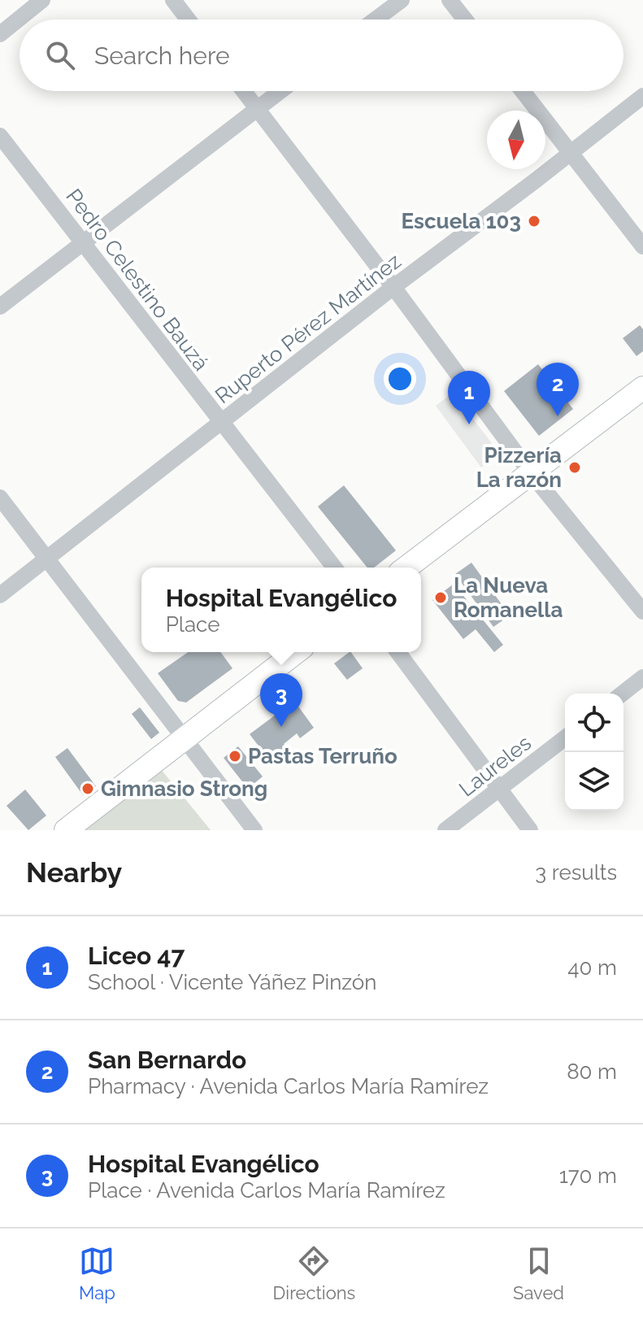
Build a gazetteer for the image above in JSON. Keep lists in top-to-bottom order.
{
  "streets": {
    "street": ["Pedro Celestino Bauzá", "Ruperto Pérez Martínez", "Laureles"]
  },
  "crossings": [
    ["Pedro Celestino Bauzá", "Ruperto Pérez Martínez"]
  ],
  "places": [
    "Escuela 103",
    "Pizzería La razón",
    "La Nueva Romanella",
    "Pastas Terruño",
    "Gimnasio Strong"
  ],
  "north": "bottom",
  "page": {
    "search": "Search here",
    "pins": ["2", "1", "3"],
    "popup": ["Hospital Evangélico", "Place"],
    "heading": ["Nearby", "3 results"],
    "list": [
      {
        "mark": "1",
        "name": "Liceo 47",
        "note": "School · Vicente Yáñez Pinzón",
        "value": "40 m"
      },
      {
        "mark": "2",
        "name": "San Bernardo",
        "note": "Pharmacy · Avenida Carlos María Ramírez",
        "value": "80 m"
      },
      {
        "mark": "3",
        "name": "Hospital Evangélico",
        "note": "Place · Avenida Carlos María Ramírez",
        "value": "170 m"
      }
    ],
    "nav": ["Map", "Directions", "Saved"]
  }
}
